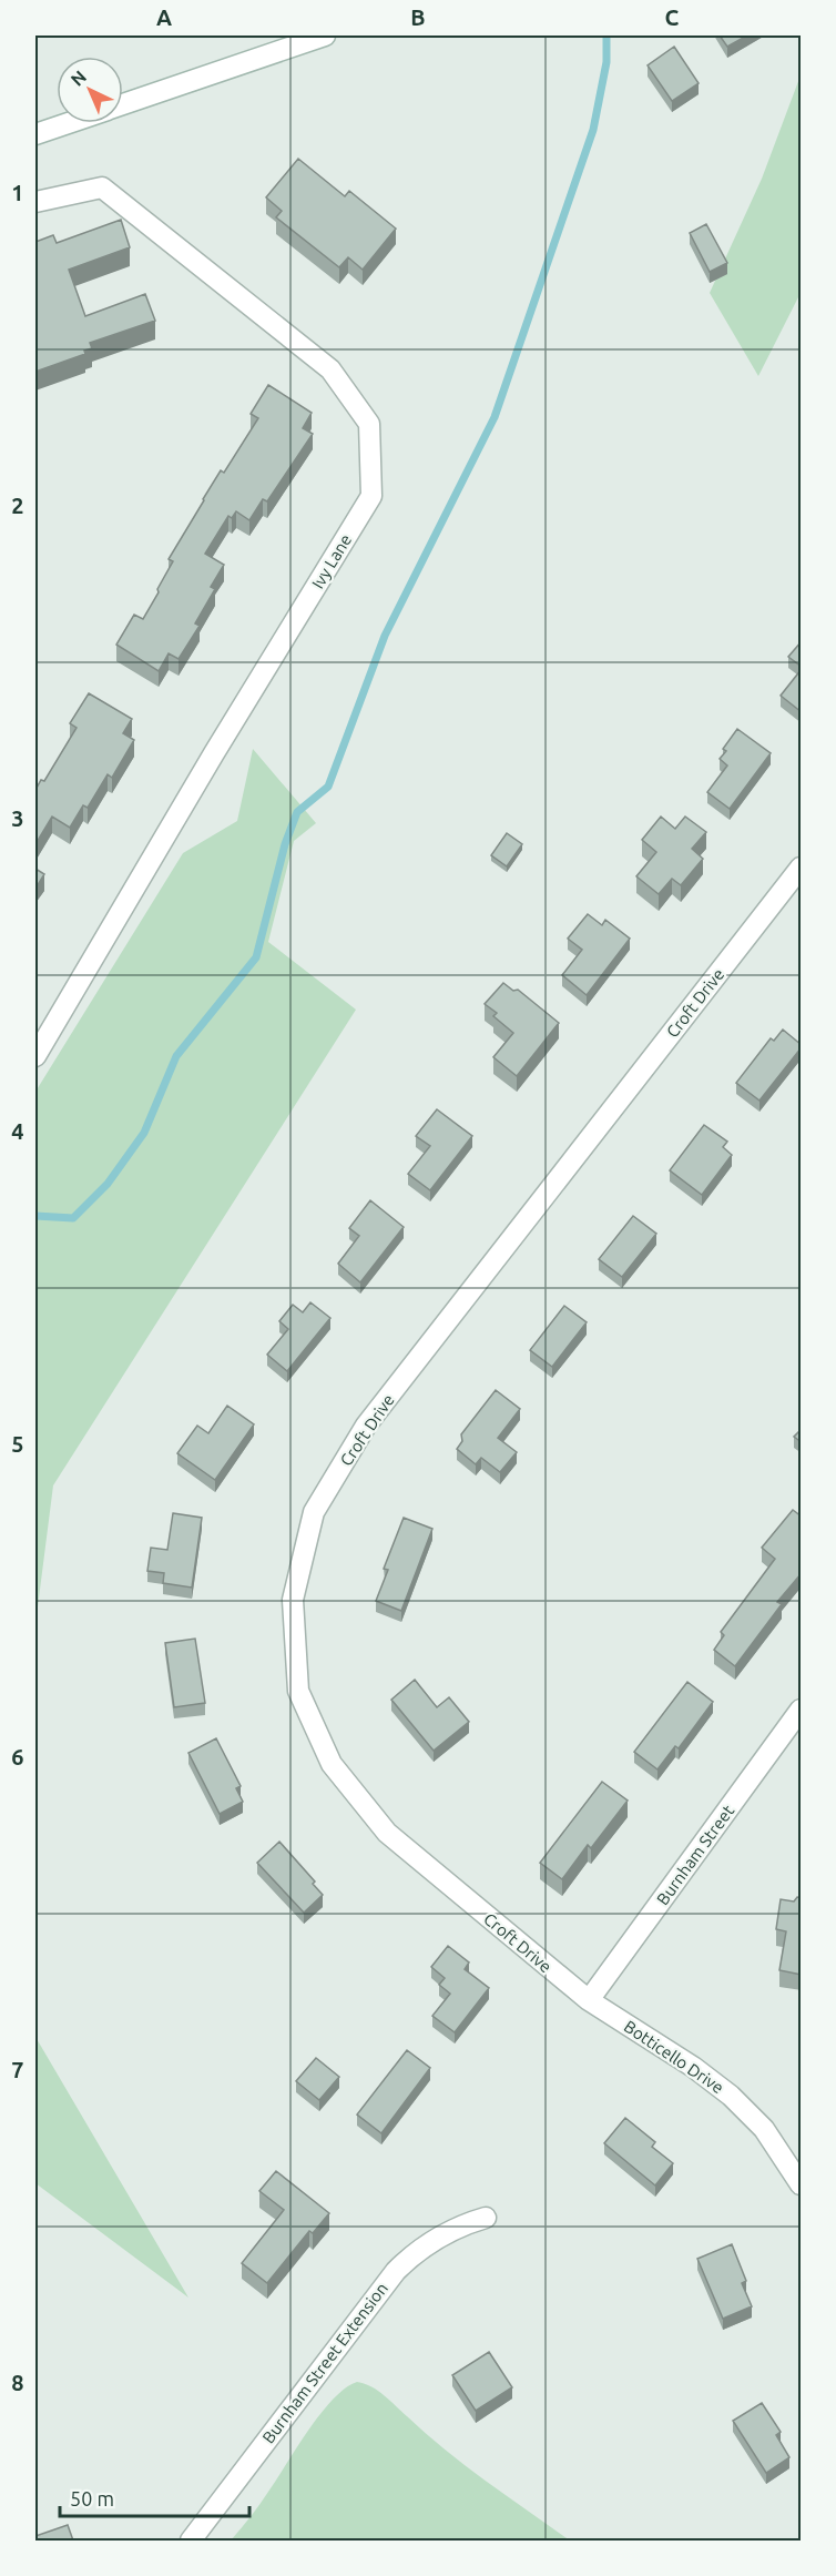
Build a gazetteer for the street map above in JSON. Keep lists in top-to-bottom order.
{
  "streets": {
    "street": [
      "Ivy Lane",
      "Croft Drive",
      "Burnham Street",
      "Botticello Drive",
      "Burnham Street Extension"
    ]
  },
  "crossings": [
    ["Croft Drive", "Burnham Street"],
    ["Croft Drive", "Botticello Drive"],
    ["Burnham Street", "Botticello Drive"]
  ],
  "scale_bar": "50 m",
  "north": "top left",
  "grid": {
    "columns": ["A", "B", "C"],
    "rows": [
      "1",
      "2",
      "3",
      "4",
      "5",
      "6",
      "7",
      "8"
    ]
  }
}
